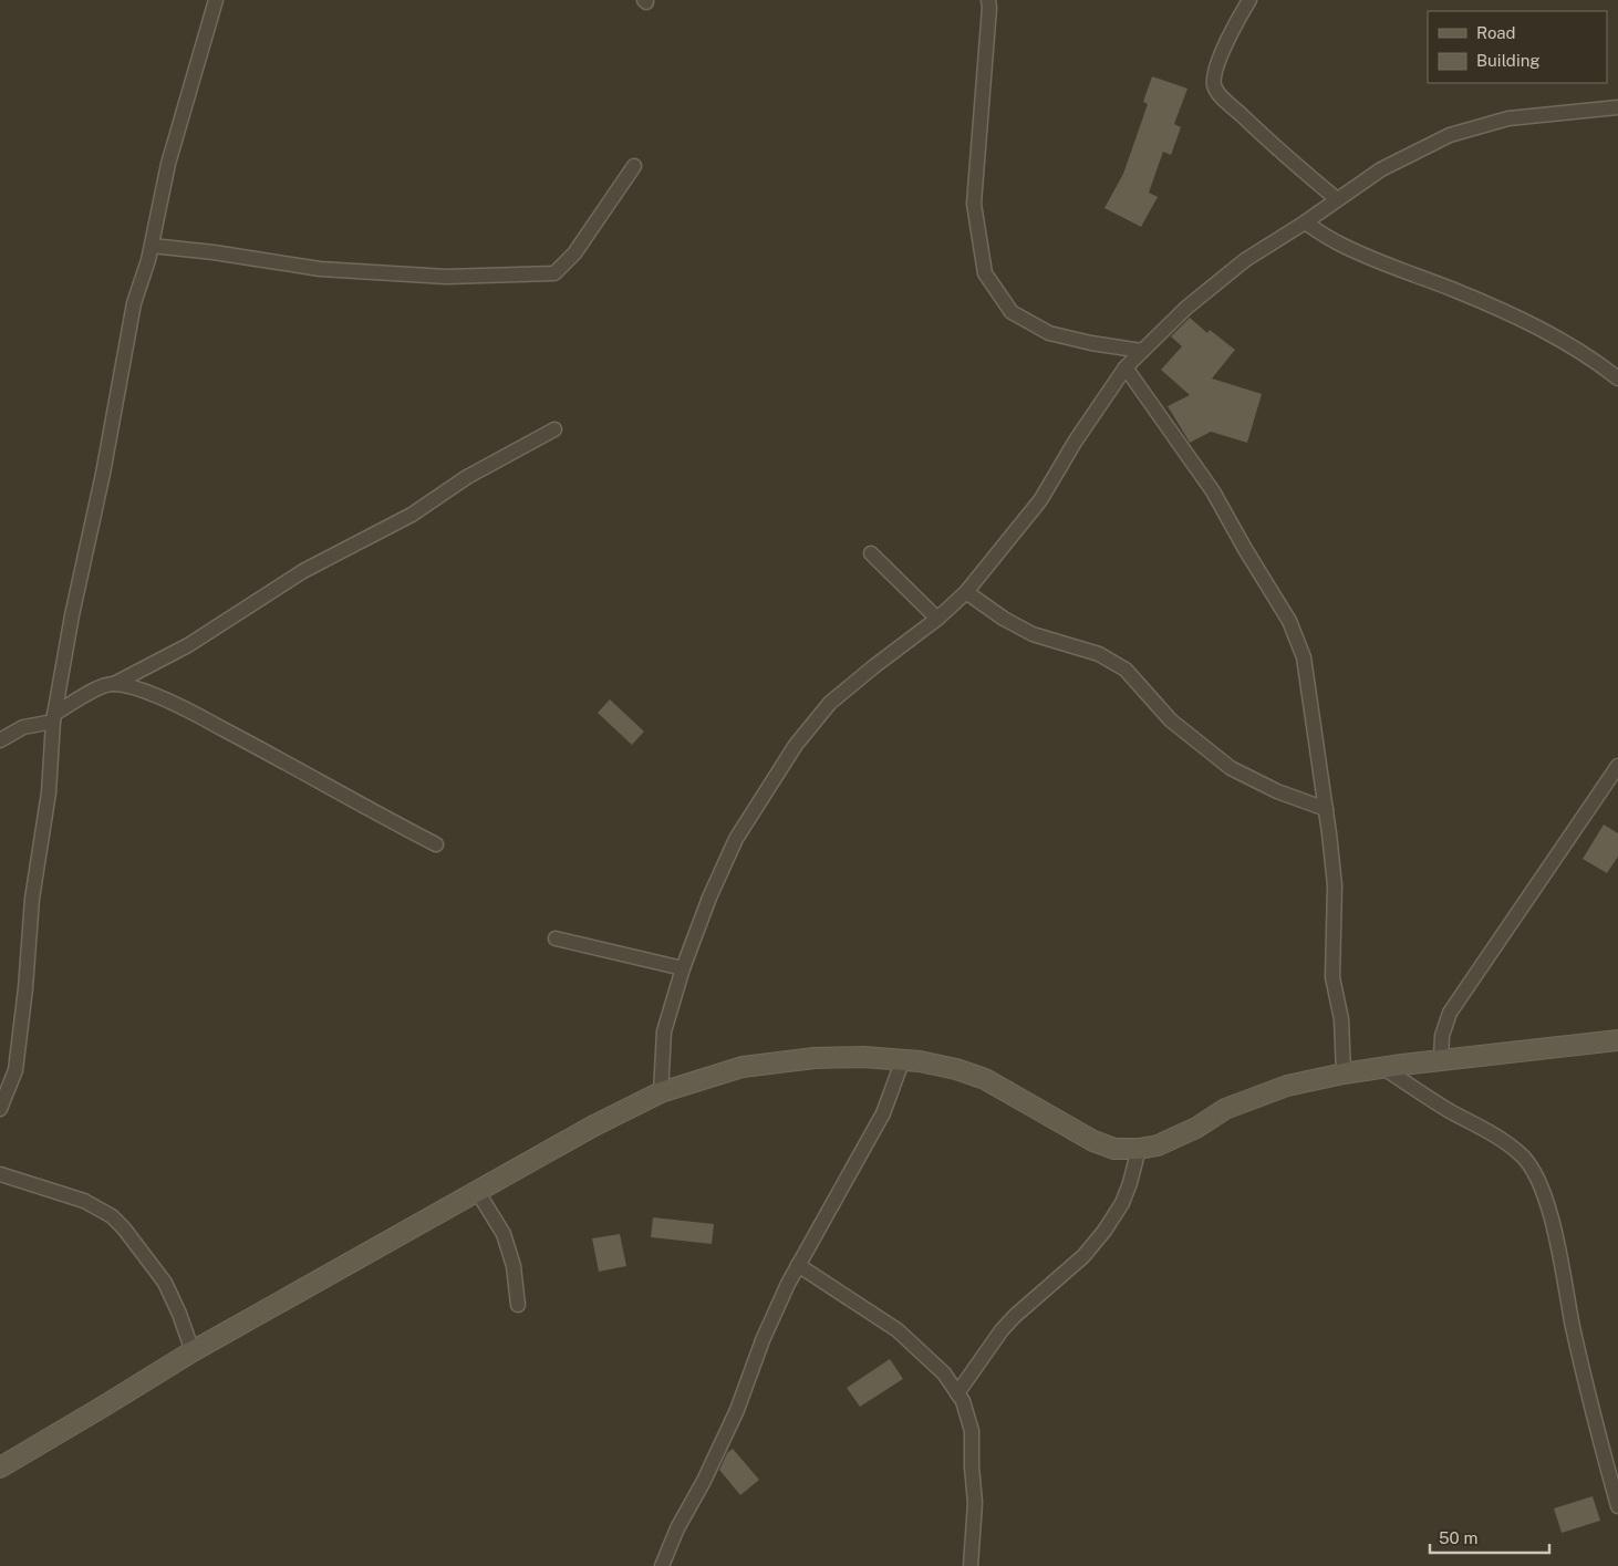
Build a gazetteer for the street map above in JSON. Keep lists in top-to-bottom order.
{
  "legend": ["Road", "Building"],
  "scale_bar": "50 m"
}
